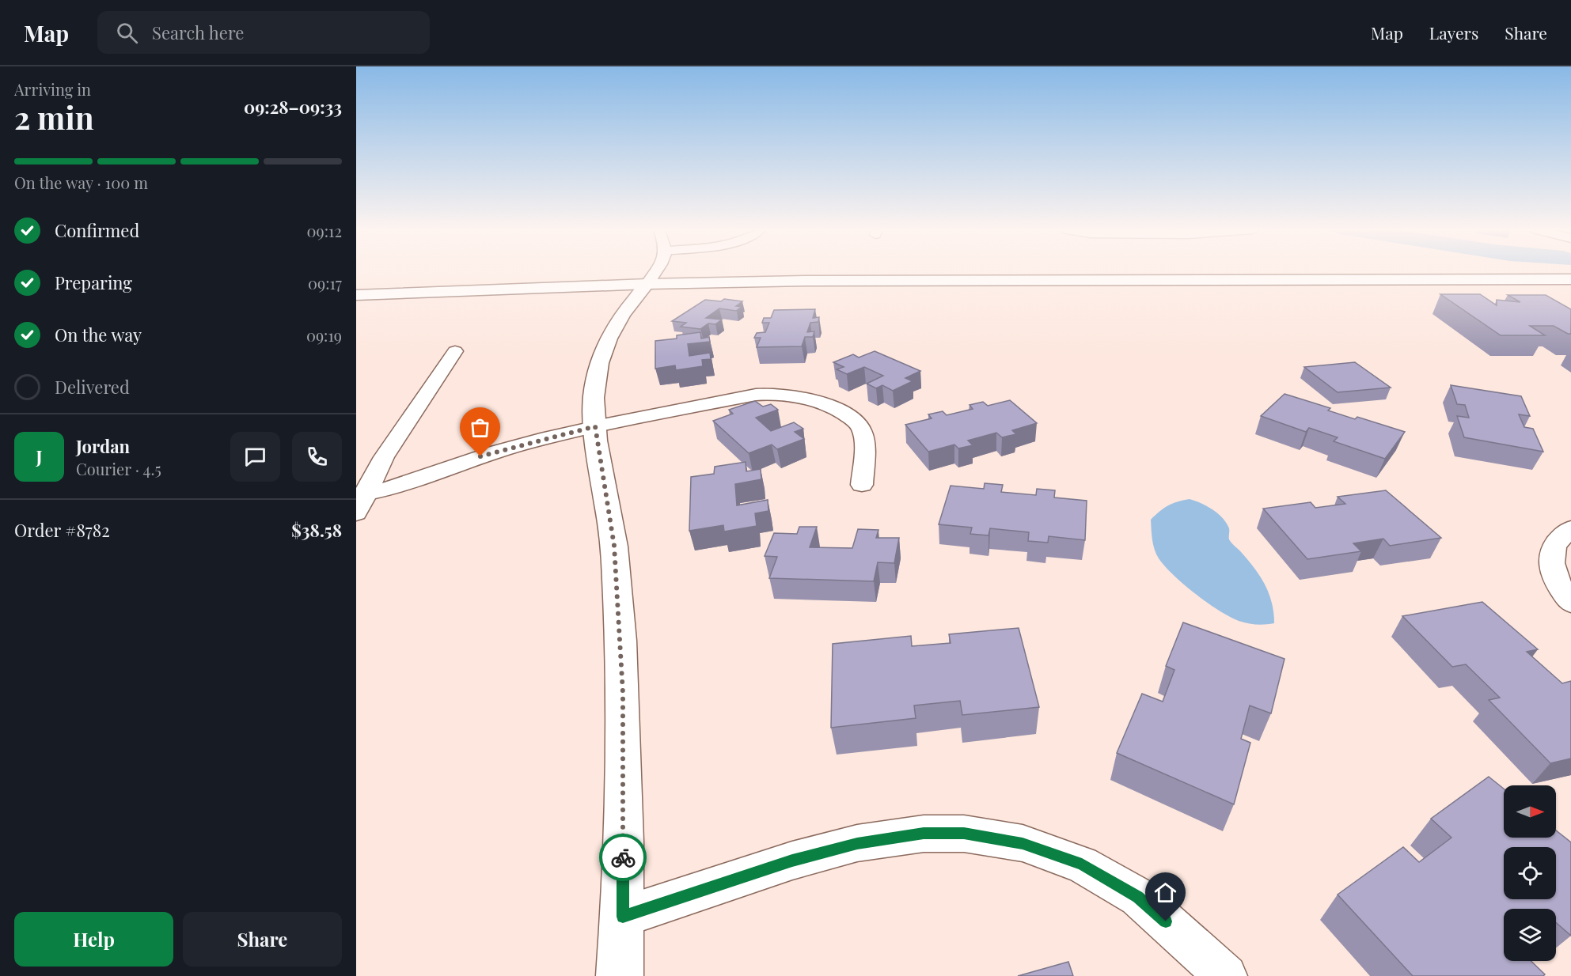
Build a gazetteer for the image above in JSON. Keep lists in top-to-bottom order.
{
  "north": "right",
  "page": {
    "header": "Map",
    "search": "Search here",
    "nav": ["Map", "Layers", "Share"],
    "heading": ["2 min", "Arriving in", "09:28–09:33"],
    "panel": [
      "Jordan",
      "Courier · 4.5",
      "Order #8782",
      "$38.58"
    ],
    "bar": "On the way · 100 m",
    "list": [
      ["Confirmed", "09:12"],
      ["Preparing", "09:17"],
      ["On the way", "09:19"],
      "Delivered"
    ],
    "round": "J",
    "buttons": ["Help", "Share"]
  }
}
